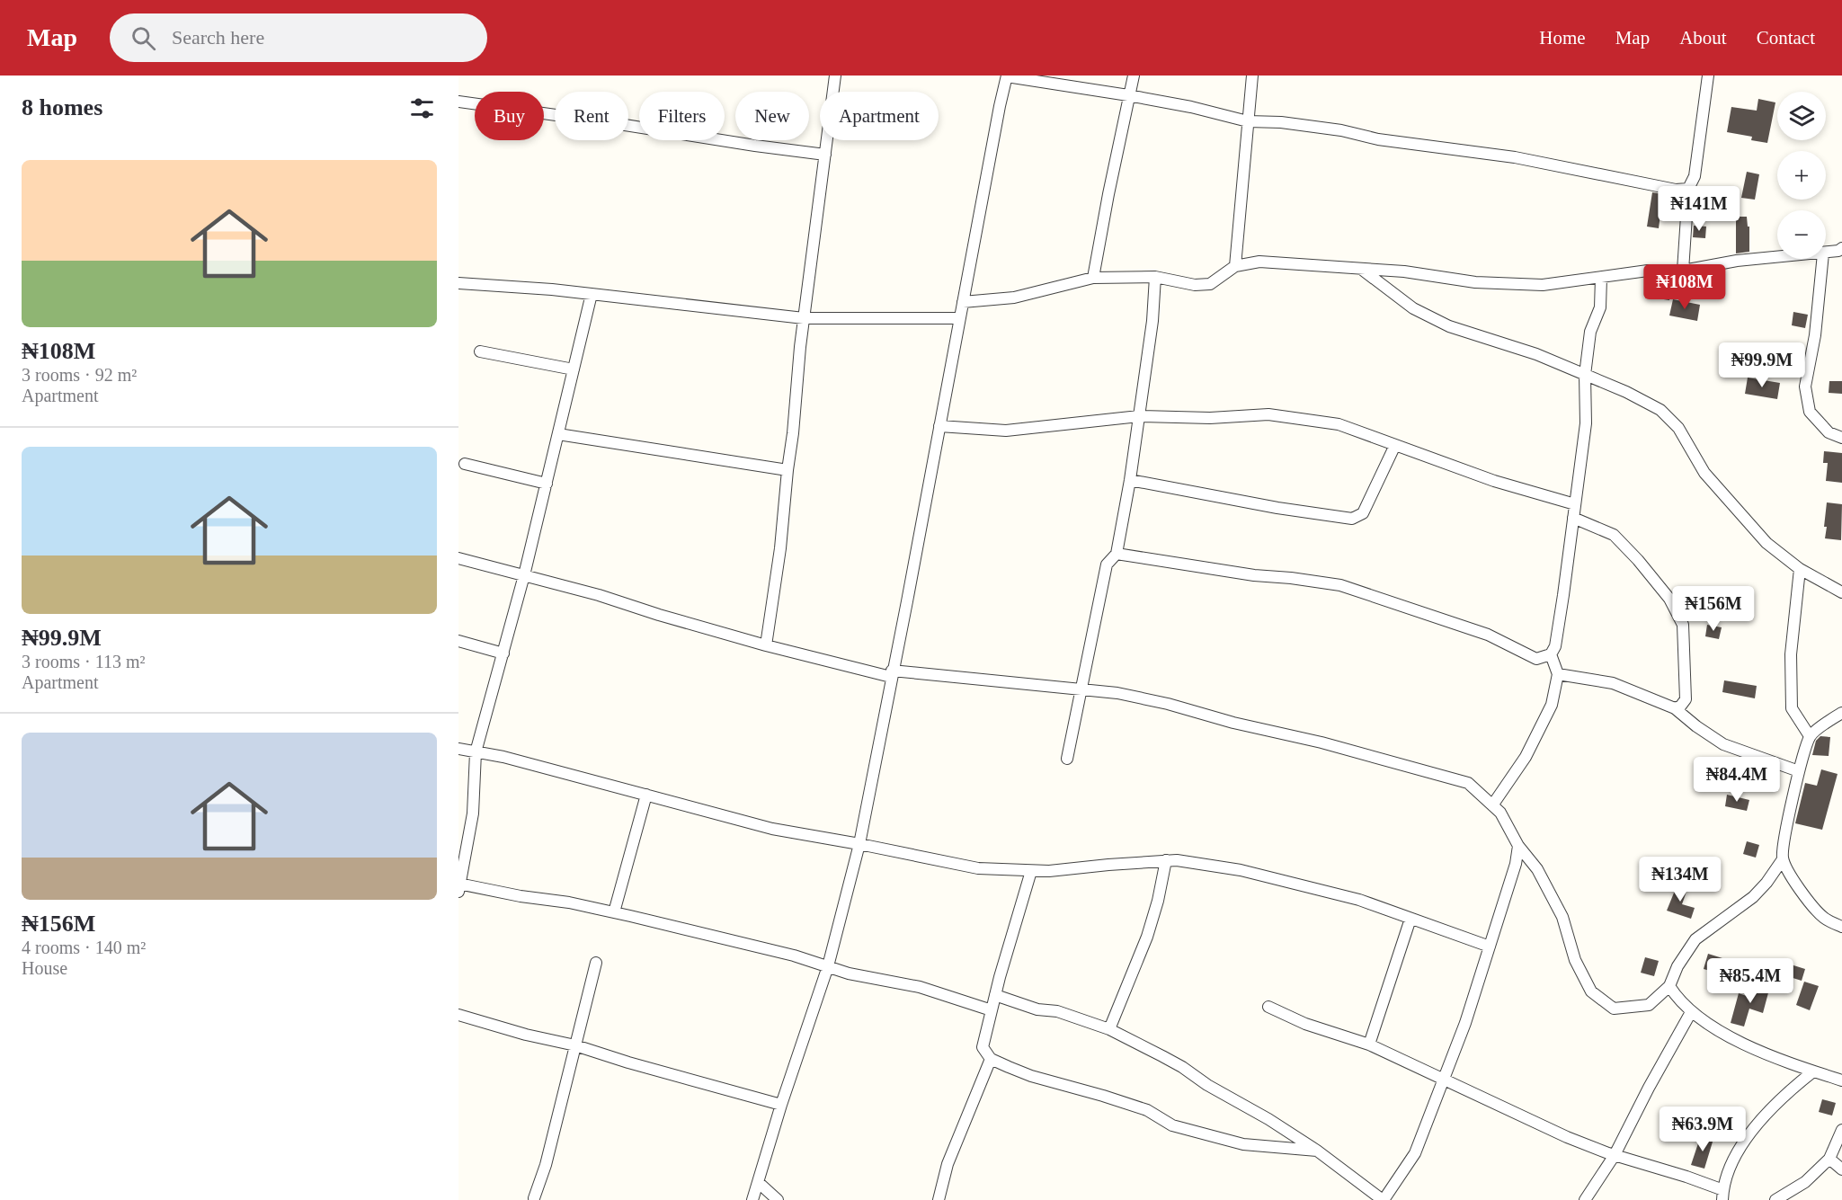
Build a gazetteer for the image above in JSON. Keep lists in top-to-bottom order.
{
  "page": {
    "header": "Map",
    "search": "Search here",
    "nav": [
      "Home",
      "Map",
      "About",
      "Contact"
    ],
    "heading": "8 homes",
    "map_buttons": ["+", "−"],
    "chip": [
      "Buy",
      "Rent",
      "Filters",
      "New",
      "Apartment"
    ],
    "list": [
      {
        "name": "₦108M",
        "note": "3 rooms · 92 m² · Apartment"
      },
      {
        "name": "₦99.9M",
        "note": "3 rooms · 113 m² · Apartment"
      },
      {
        "name": "₦156M",
        "note": "4 rooms · 140 m² · House"
      }
    ],
    "price": [
      "₦141M",
      "₦108M",
      "₦99.9M",
      "₦156M",
      "₦84.4M",
      "₦134M",
      "₦85.4M",
      "₦63.9M"
    ]
  }
}
